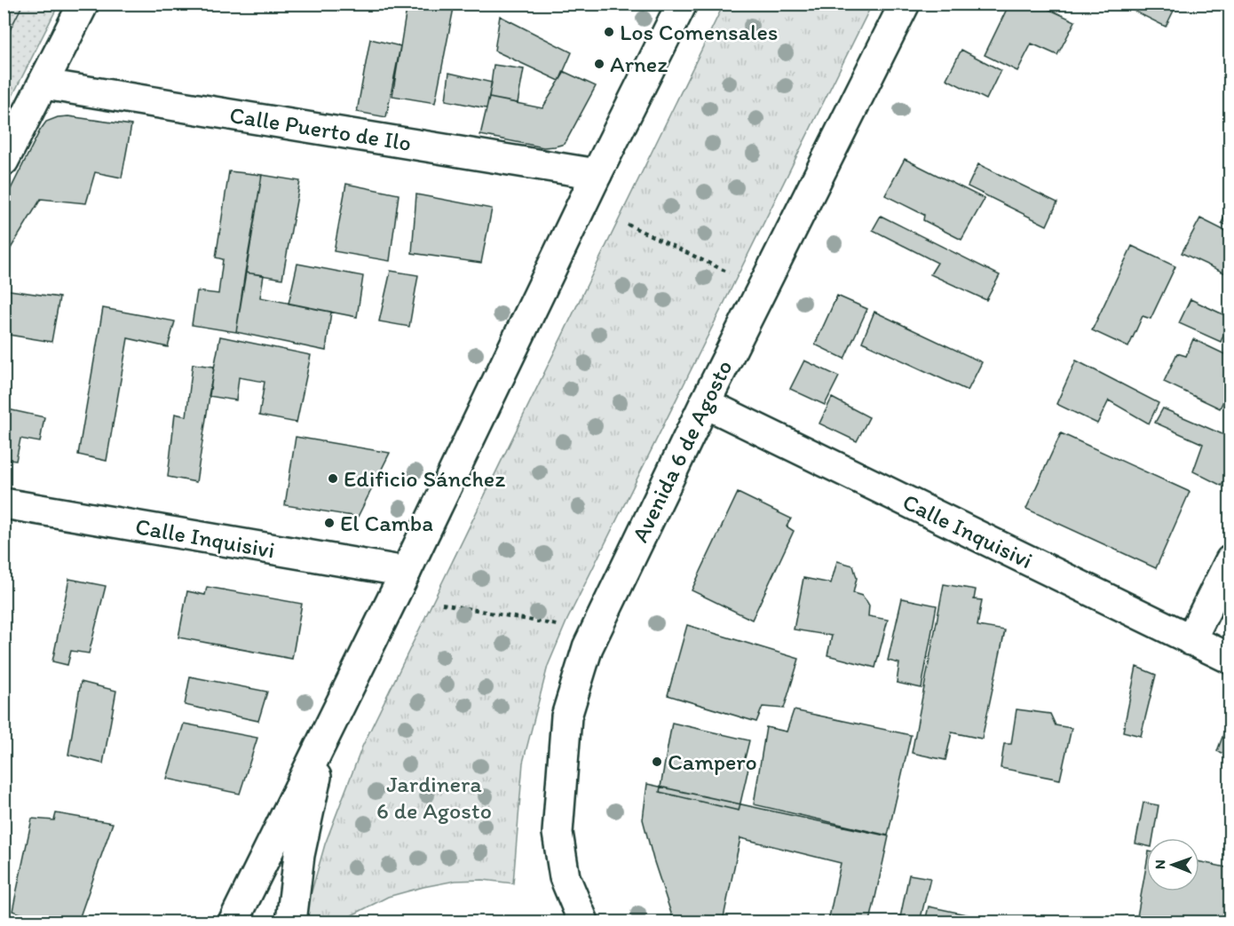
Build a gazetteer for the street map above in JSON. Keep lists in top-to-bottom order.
{
  "streets": {
    "main road": ["Calle Puerto de Ilo", "Avenida 6 de Agosto", "Calle Inquisivi"]
  },
  "crossings": [
    ["Avenida 6 de Agosto", "Calle Inquisivi"]
  ],
  "parks": ["Jardinera 6 de Agosto"],
  "places": [
    "Los Comensales",
    "Arnez",
    "Edificio Sánchez",
    "El Camba",
    "Campero"
  ],
  "north": "left"
}
